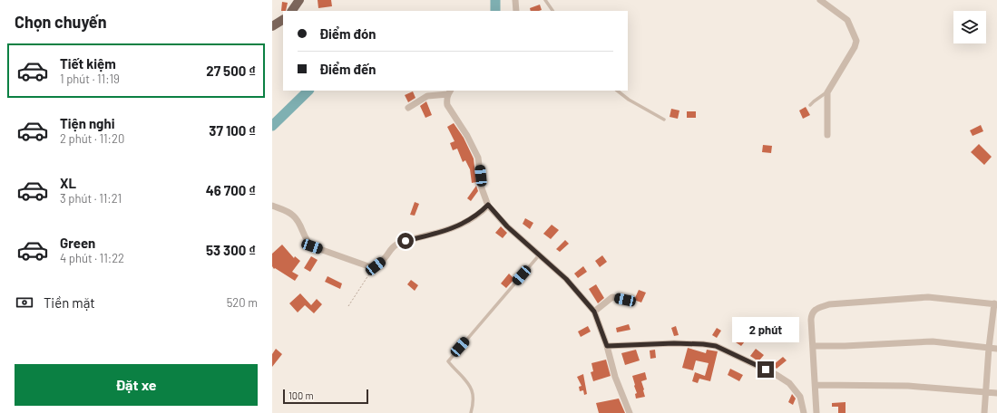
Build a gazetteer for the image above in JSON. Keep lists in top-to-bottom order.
{
  "scale_bar": "100 m",
  "page": {
    "heading": "Chọn chuyến",
    "banner": ["Điểm đón", "Điểm đến"],
    "list": [
      {
        "name": "Tiết kiệm",
        "note": "1 phút · 11:19",
        "value": "27 500 ₫"
      },
      {
        "name": "Tiện nghi",
        "note": "2 phút · 11:20",
        "value": "37 100 ₫"
      },
      {
        "name": "XL",
        "note": "3 phút · 11:21",
        "value": "46 700 ₫"
      },
      {
        "name": "Green",
        "note": "4 phút · 11:22",
        "value": "53 300 ₫"
      }
    ],
    "pay": ["Tiền mặt", "520 m"],
    "bubble": "2 phút",
    "buttons": "Đặt xe",
    "scale": "100 m"
  }
}
